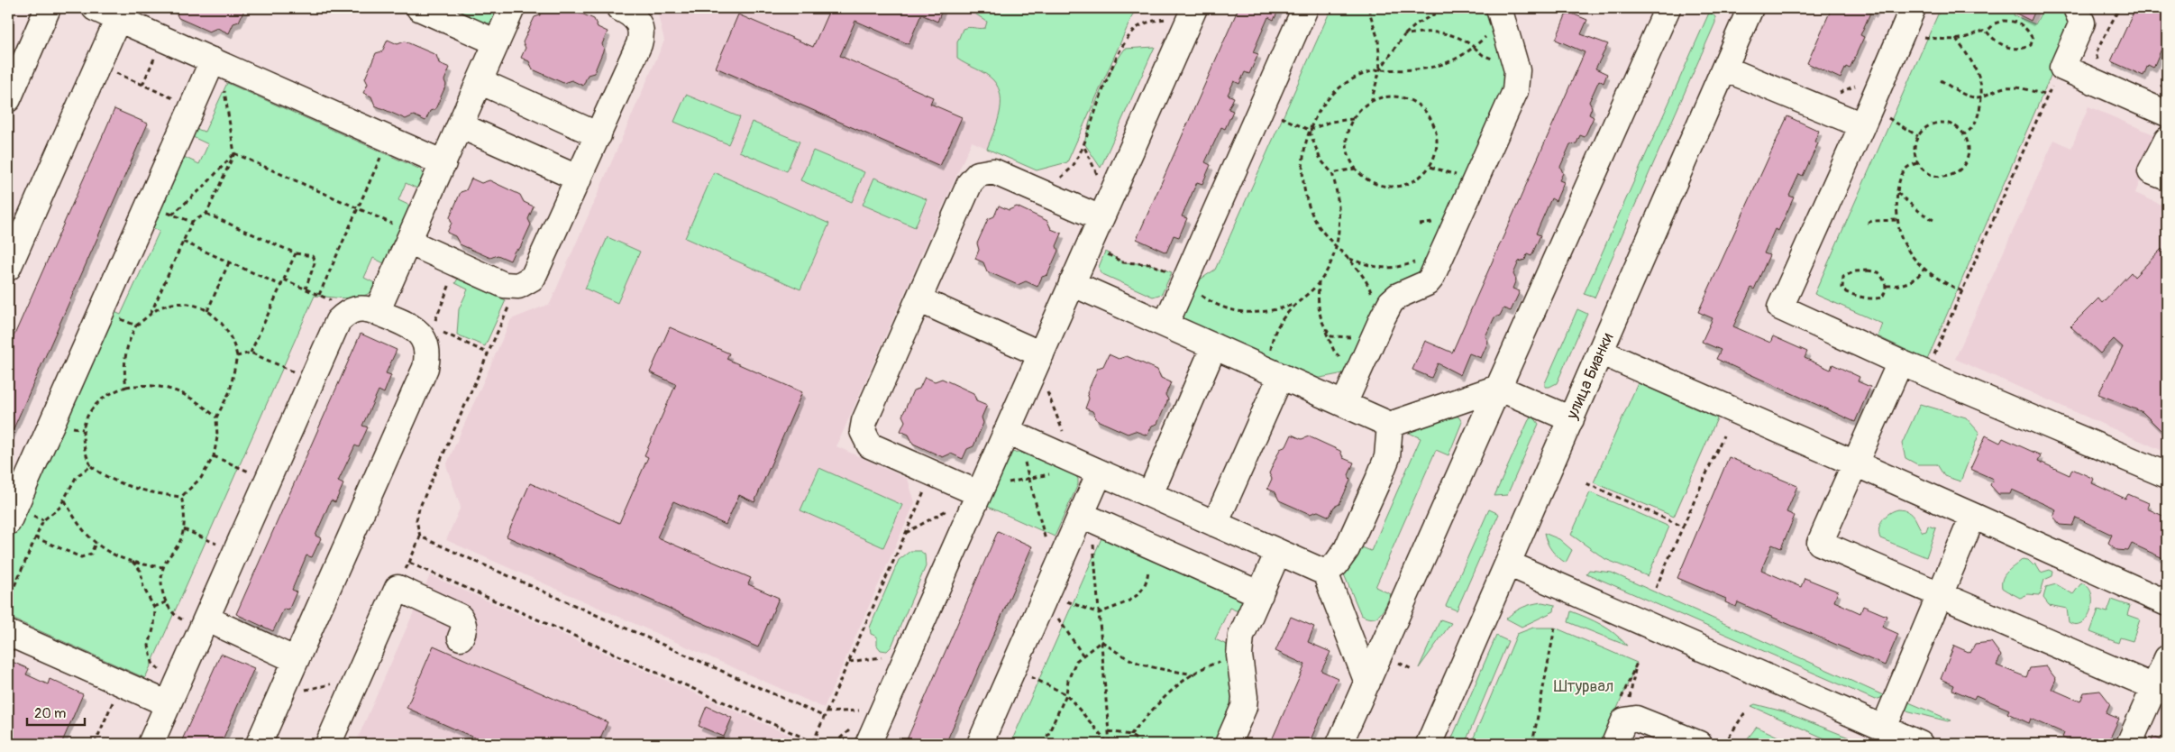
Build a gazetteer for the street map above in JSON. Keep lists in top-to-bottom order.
{
  "streets": {
    "street": ["улица Бианки"]
  },
  "parks": ["Штурвал"],
  "scale_bar": "20 m"
}
